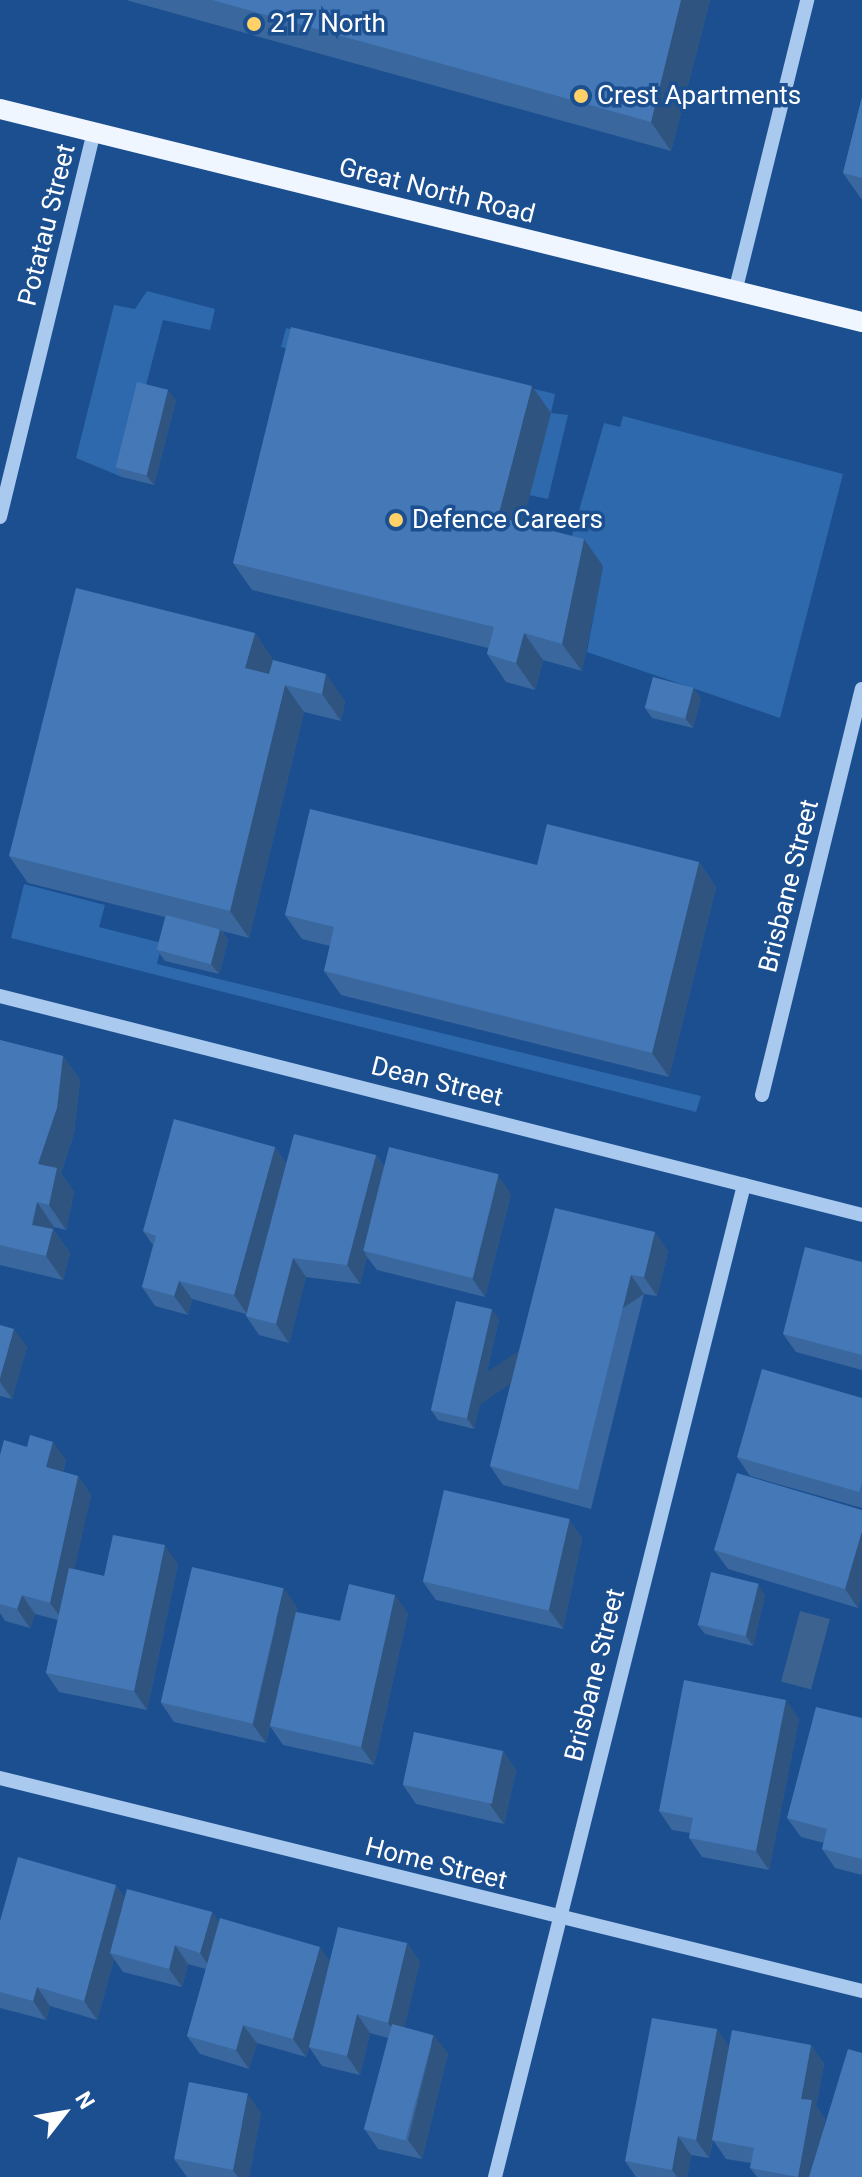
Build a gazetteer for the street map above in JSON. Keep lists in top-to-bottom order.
{
  "streets": {
    "main road": ["Great North Road"],
    "street": [
      "Potatau Street",
      "Brisbane Street",
      "Dean Street",
      "Home Street"
    ]
  },
  "crossings": [
    ["Great North Road", "Potatau Street"],
    ["Brisbane Street", "Dean Street"],
    ["Brisbane Street", "Home Street"]
  ],
  "places": ["217 North", "Crest Apartments", "Defence Careers"],
  "north": "top right"
}
